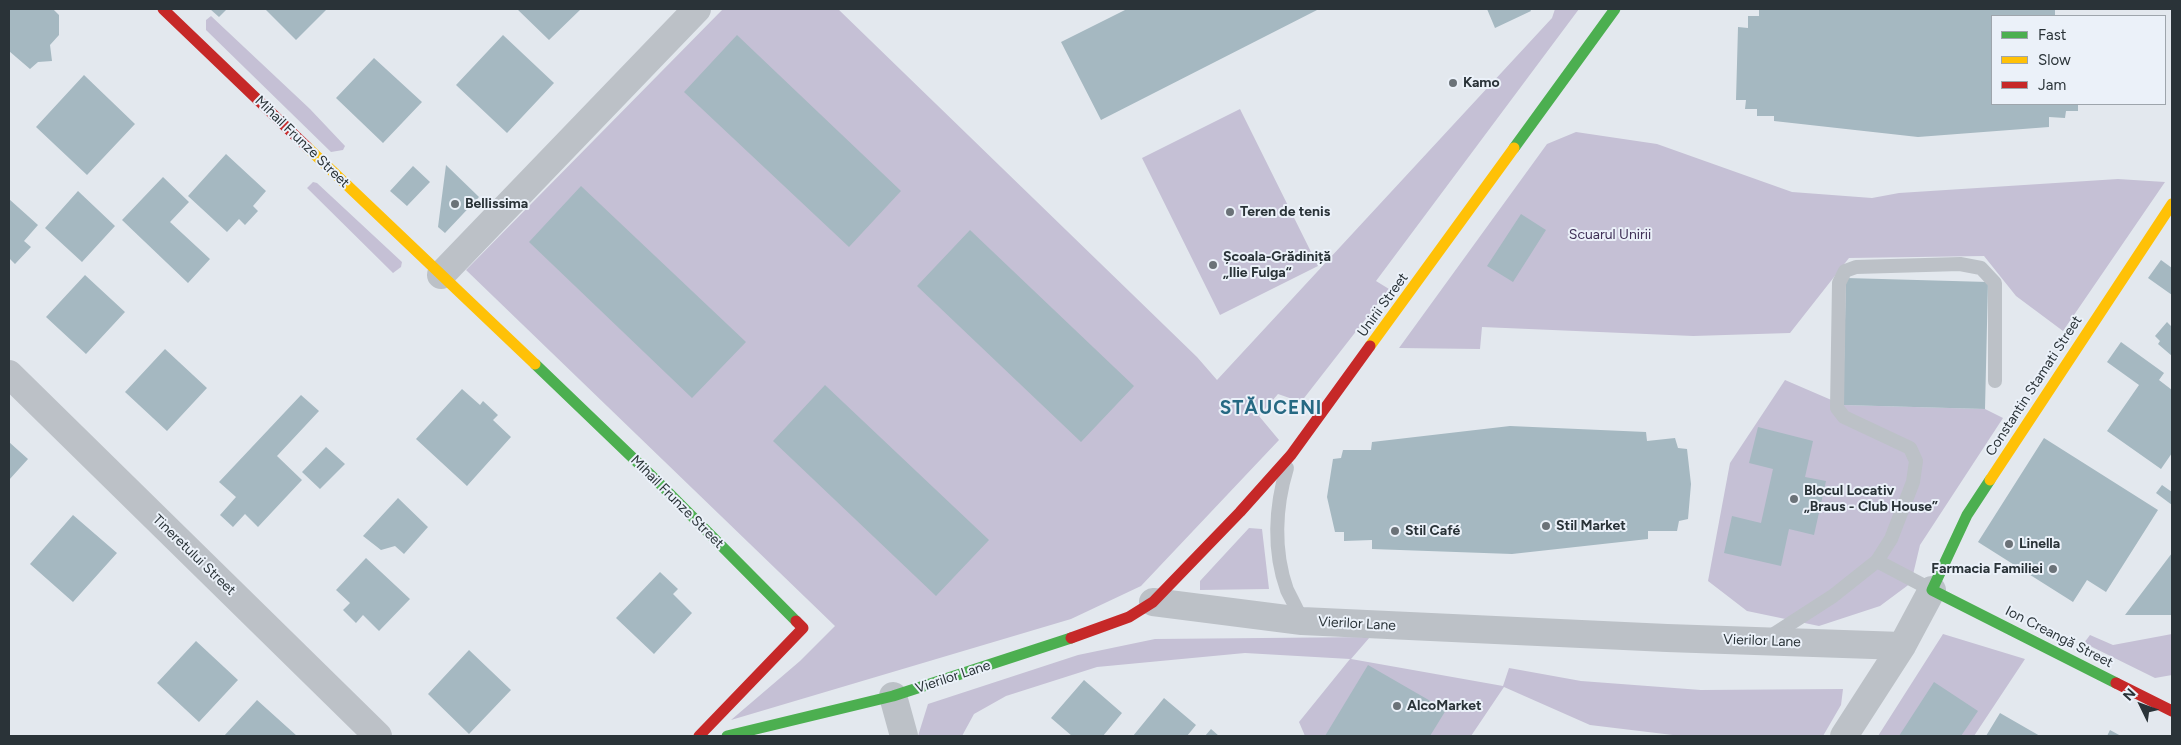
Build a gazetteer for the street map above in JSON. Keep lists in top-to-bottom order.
{
  "streets": {
    "street": [
      "Mihail Frunze Street",
      "Unirii Street",
      "Constantin Stamati Street",
      "Tineretului Street",
      "Vierilor Lane",
      "Ion Creangă Street"
    ]
  },
  "crossings": [
    ["Unirii Street", "Vierilor Lane"],
    ["Constantin Stamati Street", "Ion Creangă Street"]
  ],
  "districts": ["STĂUCENI"],
  "parks": ["Scuarul Unirii"],
  "places": [
    "Kamo",
    "Bellissima",
    "Teren de tenis",
    "Școala-Grădiniță „Ilie Fulga“",
    "Blocul Locativ „Braus - Club House”",
    "Stil Market",
    "Stil Café",
    "Linella",
    "Farmacia Familiei",
    "AlcoMarket"
  ],
  "legend": ["Fast", "Slow", "Jam"],
  "north": "top left"
}
